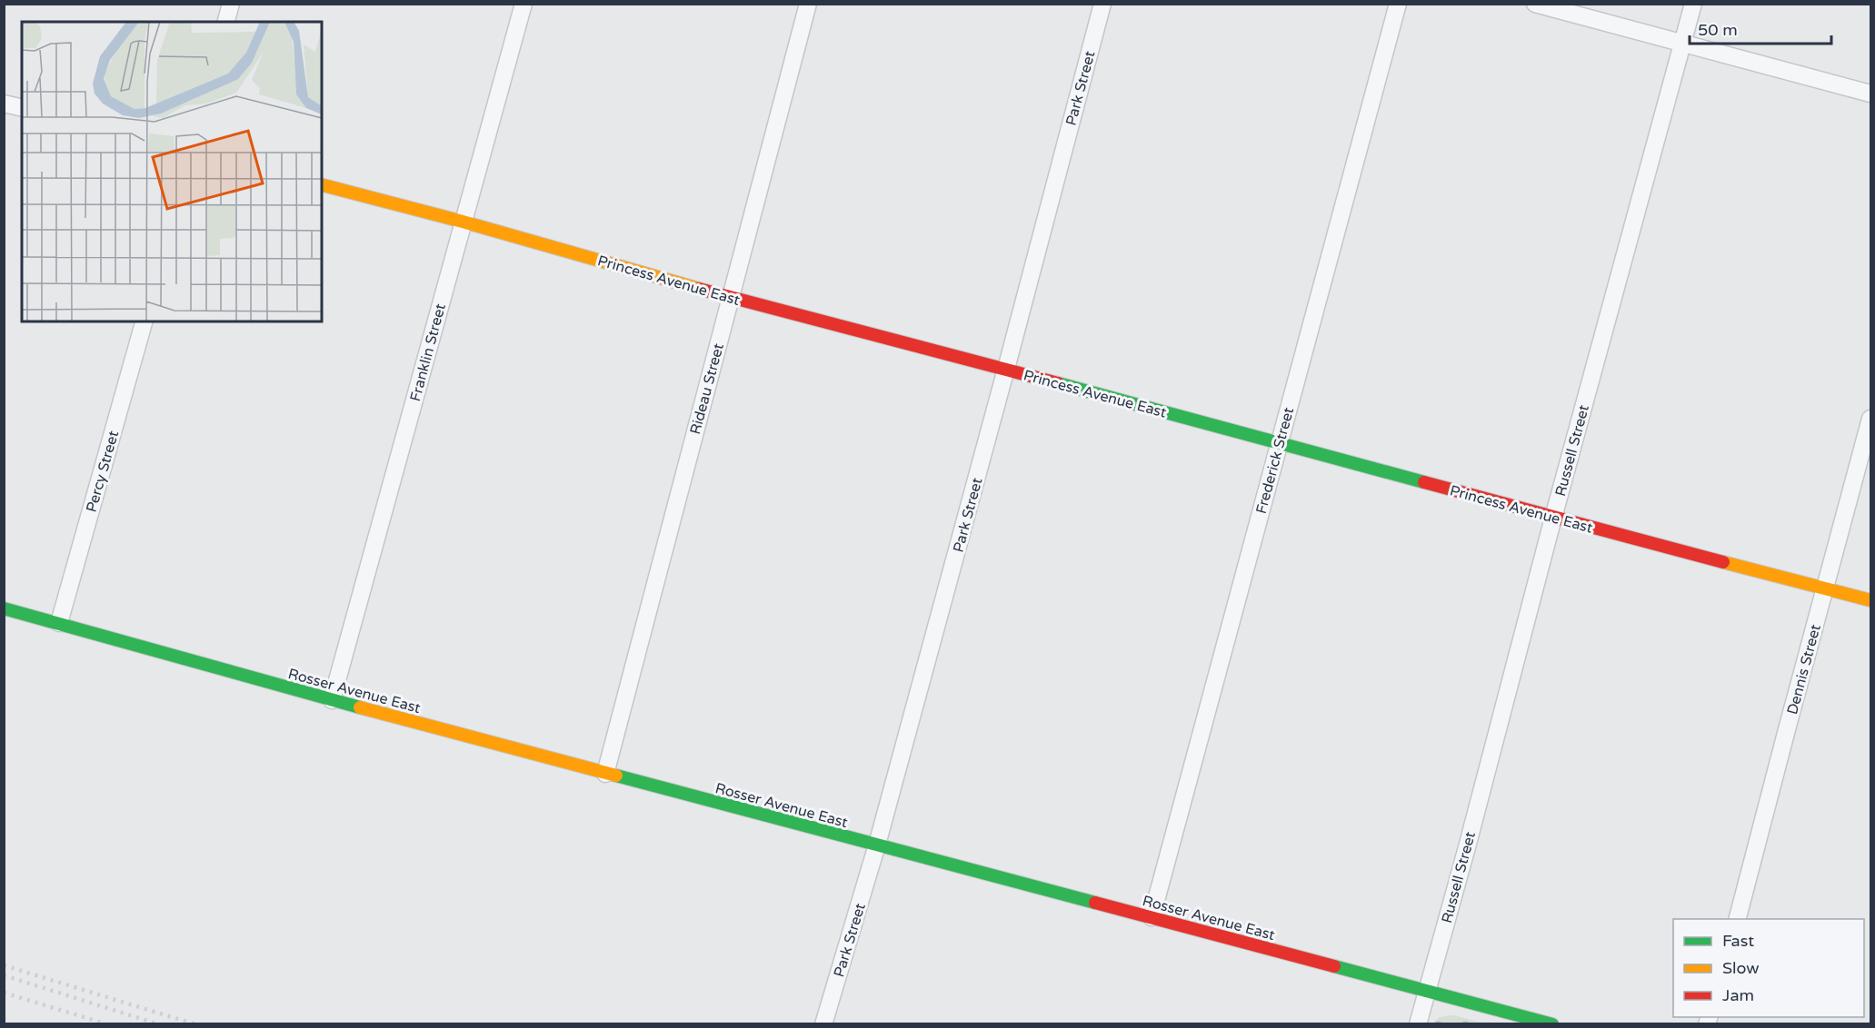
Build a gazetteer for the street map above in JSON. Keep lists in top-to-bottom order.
{
  "streets": {
    "street": [
      "Park Street",
      "Princess Avenue East",
      "Franklin Street",
      "Rideau Street",
      "Russell Street",
      "Frederick Street",
      "Percy Street",
      "Dennis Street",
      "Rosser Avenue East"
    ]
  },
  "crossings": [
    ["Park Street", "Princess Avenue East"],
    ["Park Street", "Rosser Avenue East"],
    ["Princess Avenue East", "Franklin Street"],
    ["Princess Avenue East", "Rideau Street"],
    ["Princess Avenue East", "Russell Street"],
    ["Princess Avenue East", "Frederick Street"],
    ["Princess Avenue East", "Dennis Street"],
    ["Franklin Street", "Rosser Avenue East"],
    ["Rideau Street", "Rosser Avenue East"],
    ["Russell Street", "Rosser Avenue East"],
    ["Frederick Street", "Rosser Avenue East"],
    ["Percy Street", "Rosser Avenue East"]
  ],
  "legend": ["Fast", "Slow", "Jam"],
  "scale_bar": "50 m"
}
